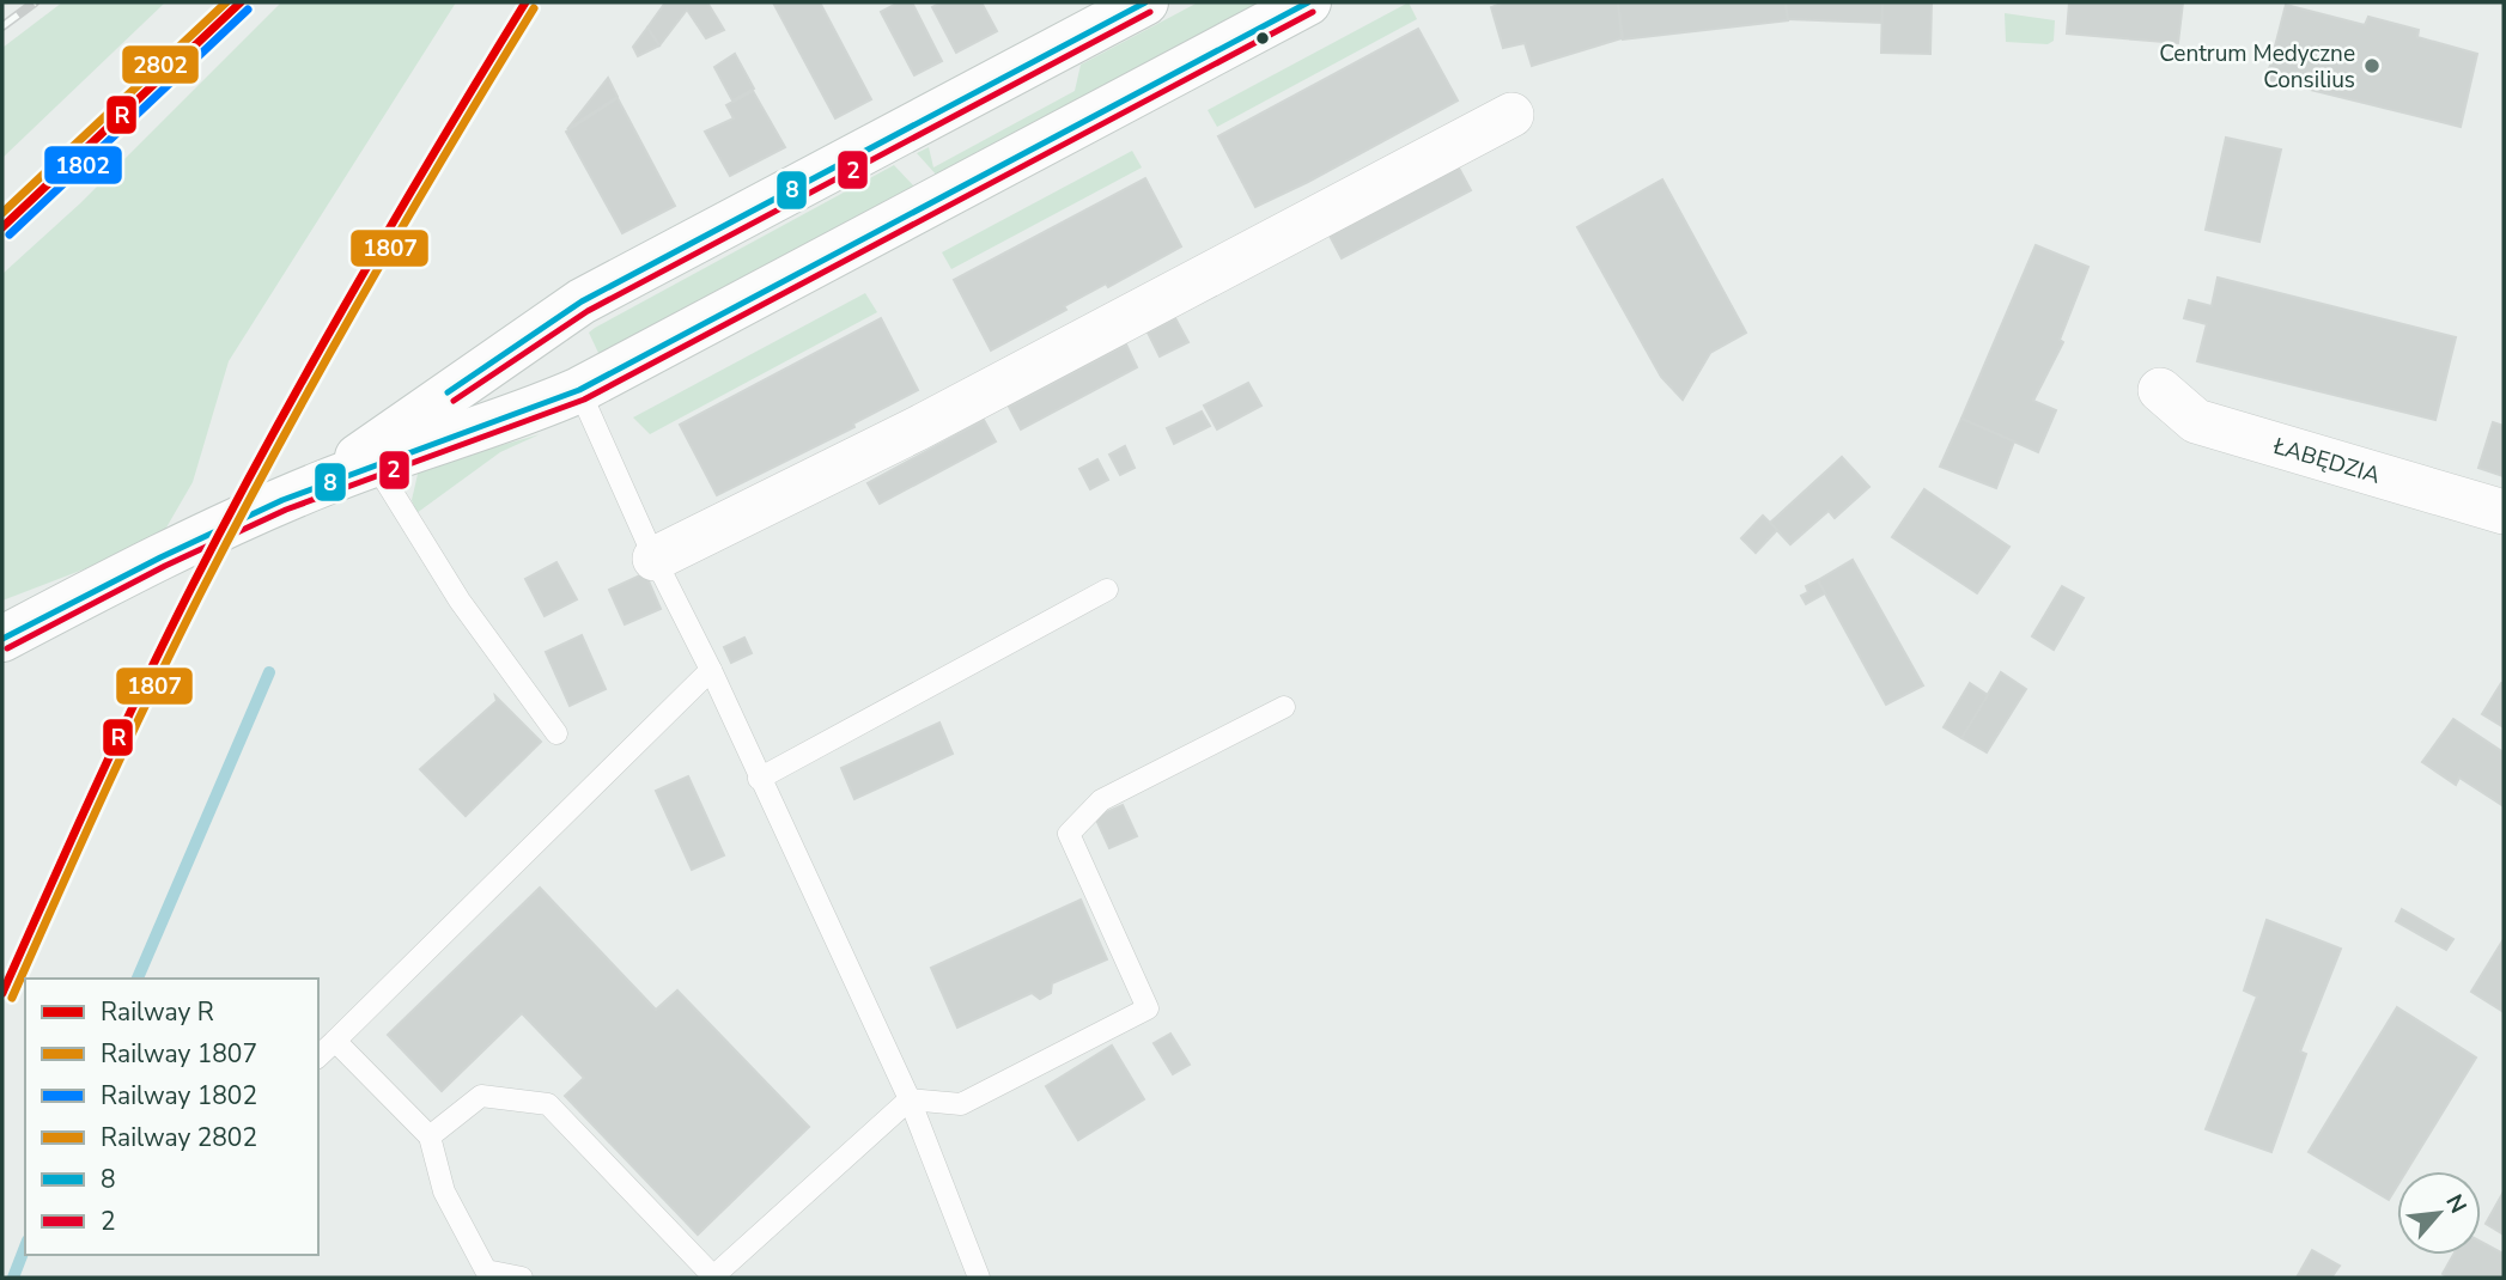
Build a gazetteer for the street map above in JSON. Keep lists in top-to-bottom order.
{
  "streets": {
    "street": ["ŁABĘDZIA"]
  },
  "places": ["Centrum Medyczne Consilius"],
  "lines": [
    "rail line R",
    "rail line 2802",
    "transit line 8",
    "rail line 1807",
    "rail line 1802",
    "transit line 2"
  ],
  "legend": [
    "Railway R",
    "Railway 1807",
    "Railway 1802",
    "Railway 2802",
    "8",
    "2"
  ],
  "north": "top right"
}
